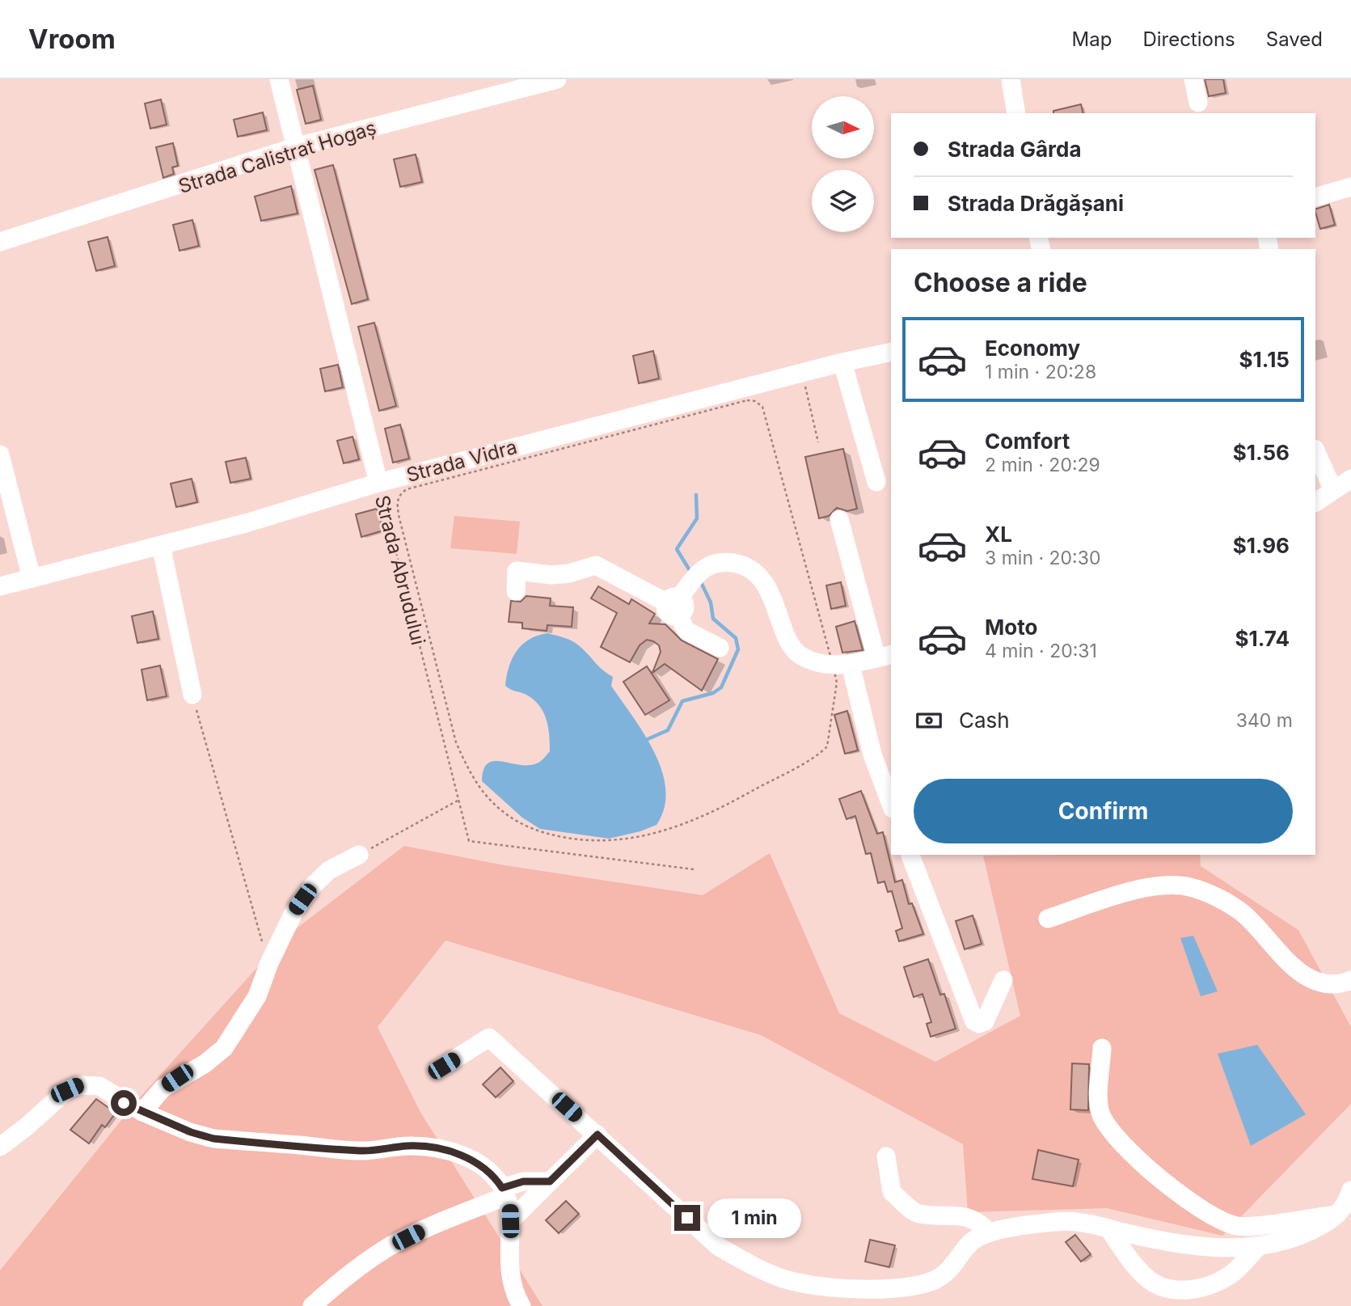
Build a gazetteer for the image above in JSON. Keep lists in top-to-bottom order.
{
  "streets": {
    "street": ["Strada Calistrat Hogaș", "Strada Vidra", "Strada Abrudului"]
  },
  "crossings": [
    ["Strada Calistrat Hogaș", "Strada Abrudului"],
    ["Strada Vidra", "Strada Abrudului"]
  ],
  "north": "right",
  "page": {
    "header": "Vroom",
    "nav": ["Map", "Directions", "Saved"],
    "banner": ["Strada Gârda", "Strada Drăgășani"],
    "heading": "Choose a ride",
    "list": [
      {
        "name": "Economy",
        "note": "1 min · 20:28",
        "value": "$1.15"
      },
      {
        "name": "Comfort",
        "note": "2 min · 20:29",
        "value": "$1.56"
      },
      {
        "name": "XL",
        "note": "3 min · 20:30",
        "value": "$1.96"
      },
      {
        "name": "Moto",
        "note": "4 min · 20:31",
        "value": "$1.74"
      }
    ],
    "pay": ["Cash", "340 m"],
    "buttons": "Confirm",
    "bubble": "1 min"
  }
}
